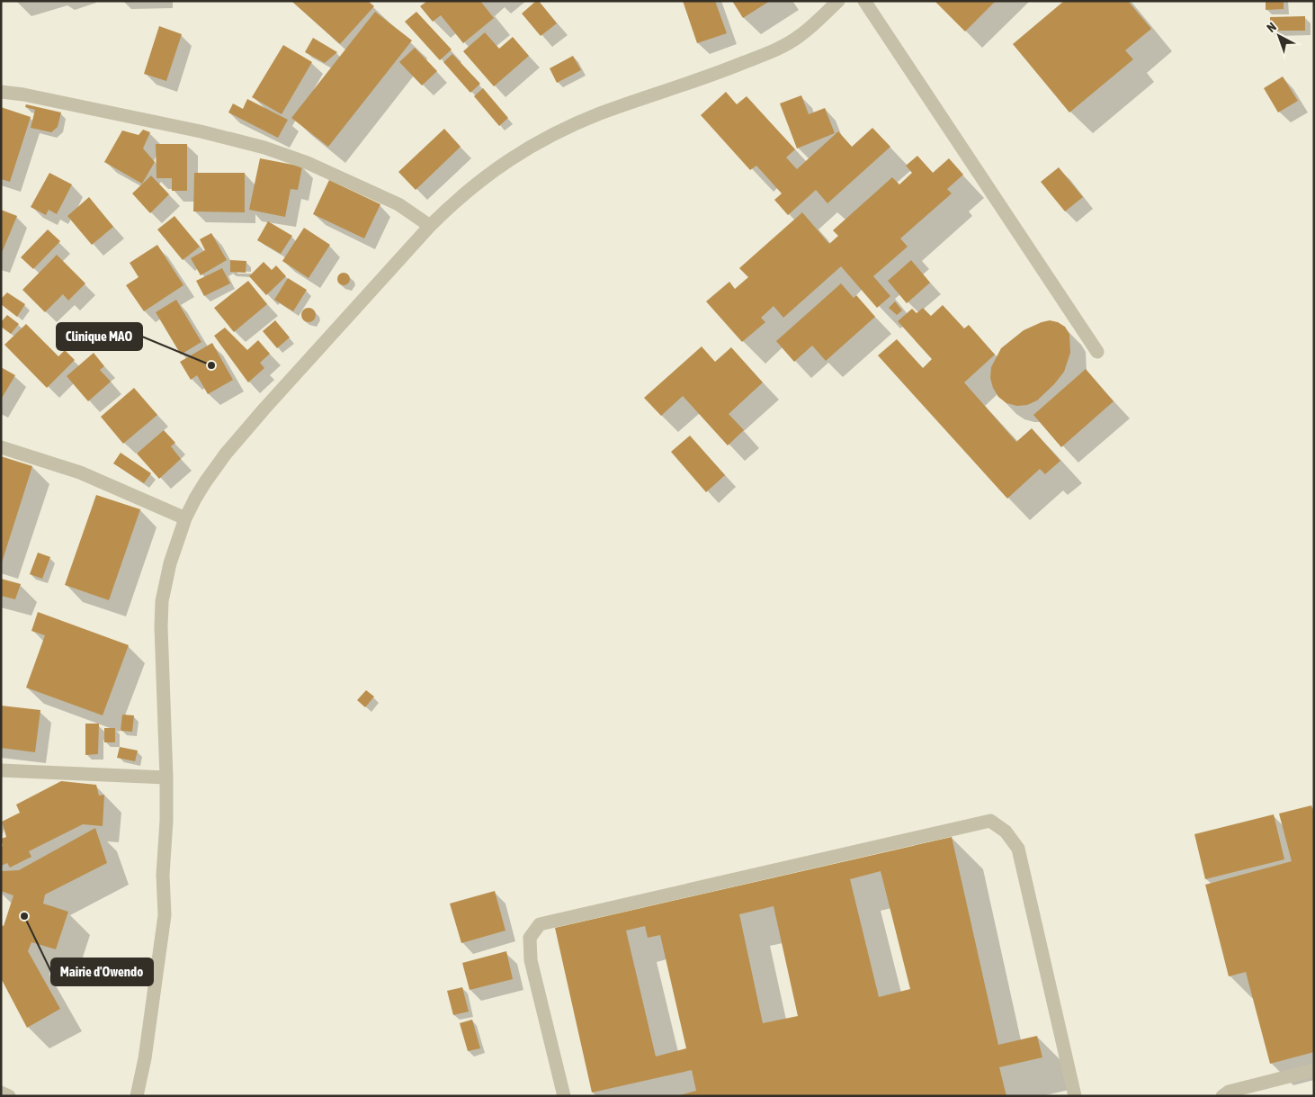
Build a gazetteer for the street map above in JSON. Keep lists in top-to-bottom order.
{
  "places": ["Clinique MAO", "Mairie d'Owendo"],
  "north": "top left"
}
